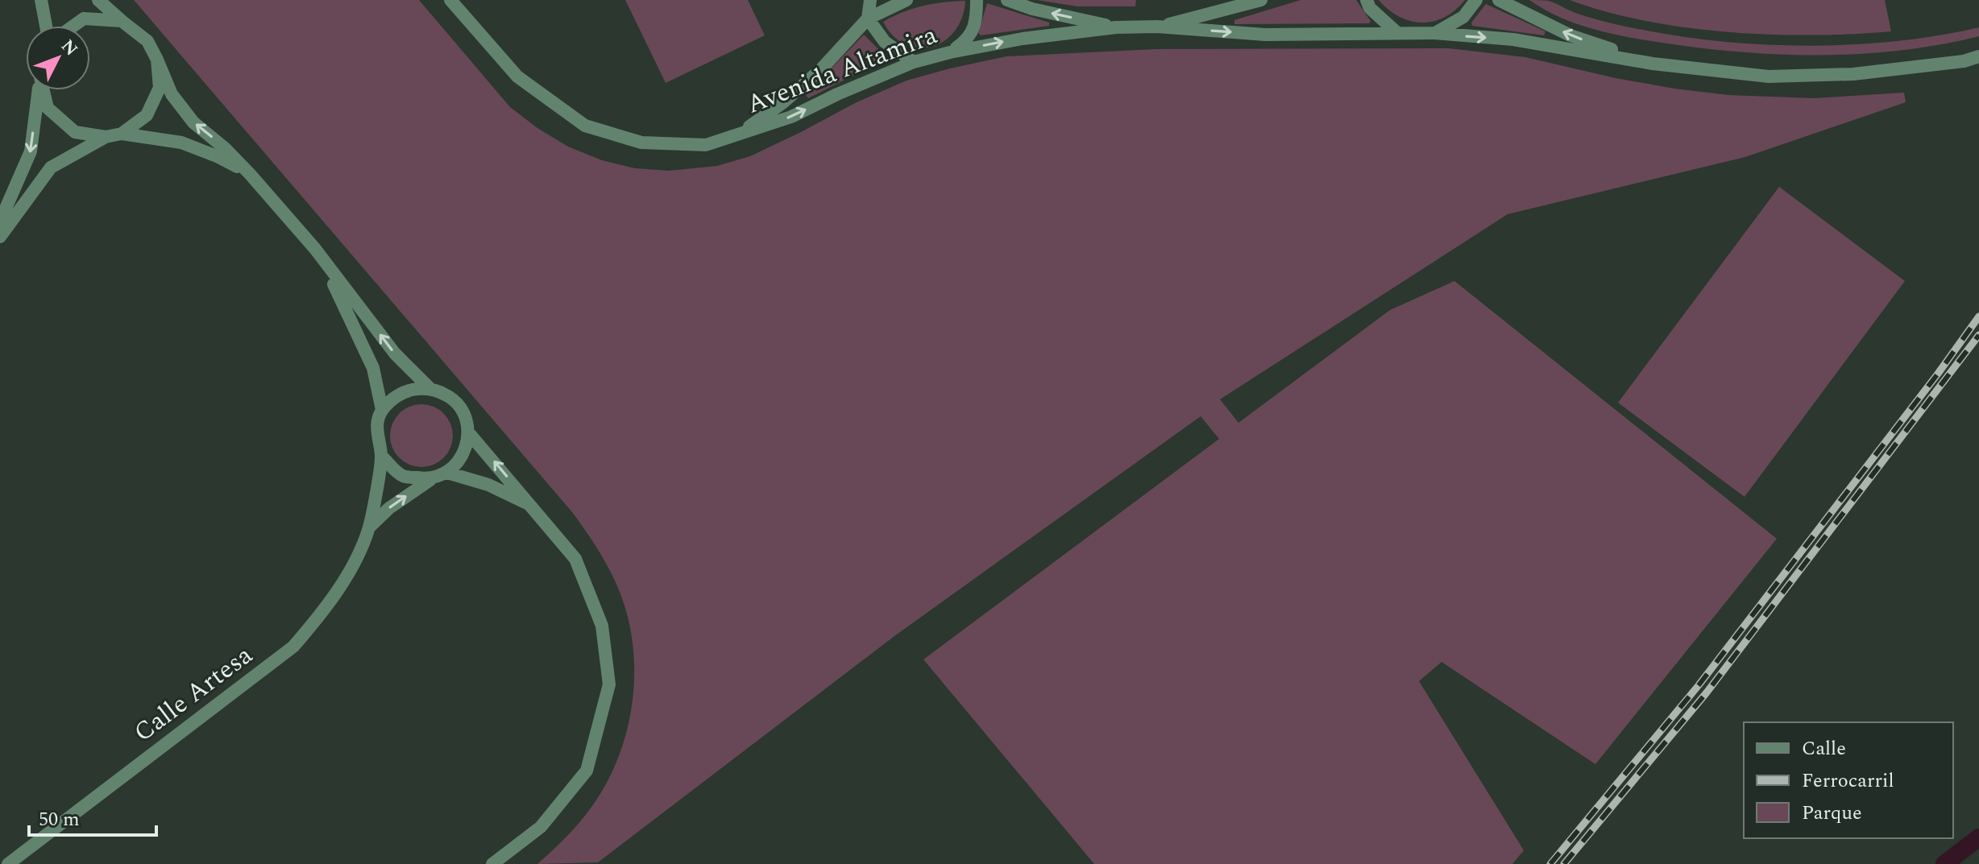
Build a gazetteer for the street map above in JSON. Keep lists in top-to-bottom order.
{
  "streets": {
    "street": ["Avenida Altamira", "Calle Artesa"]
  },
  "legend": ["Calle", "Ferrocarril", "Parque"],
  "scale_bar": "50 m",
  "north": "top right"
}
